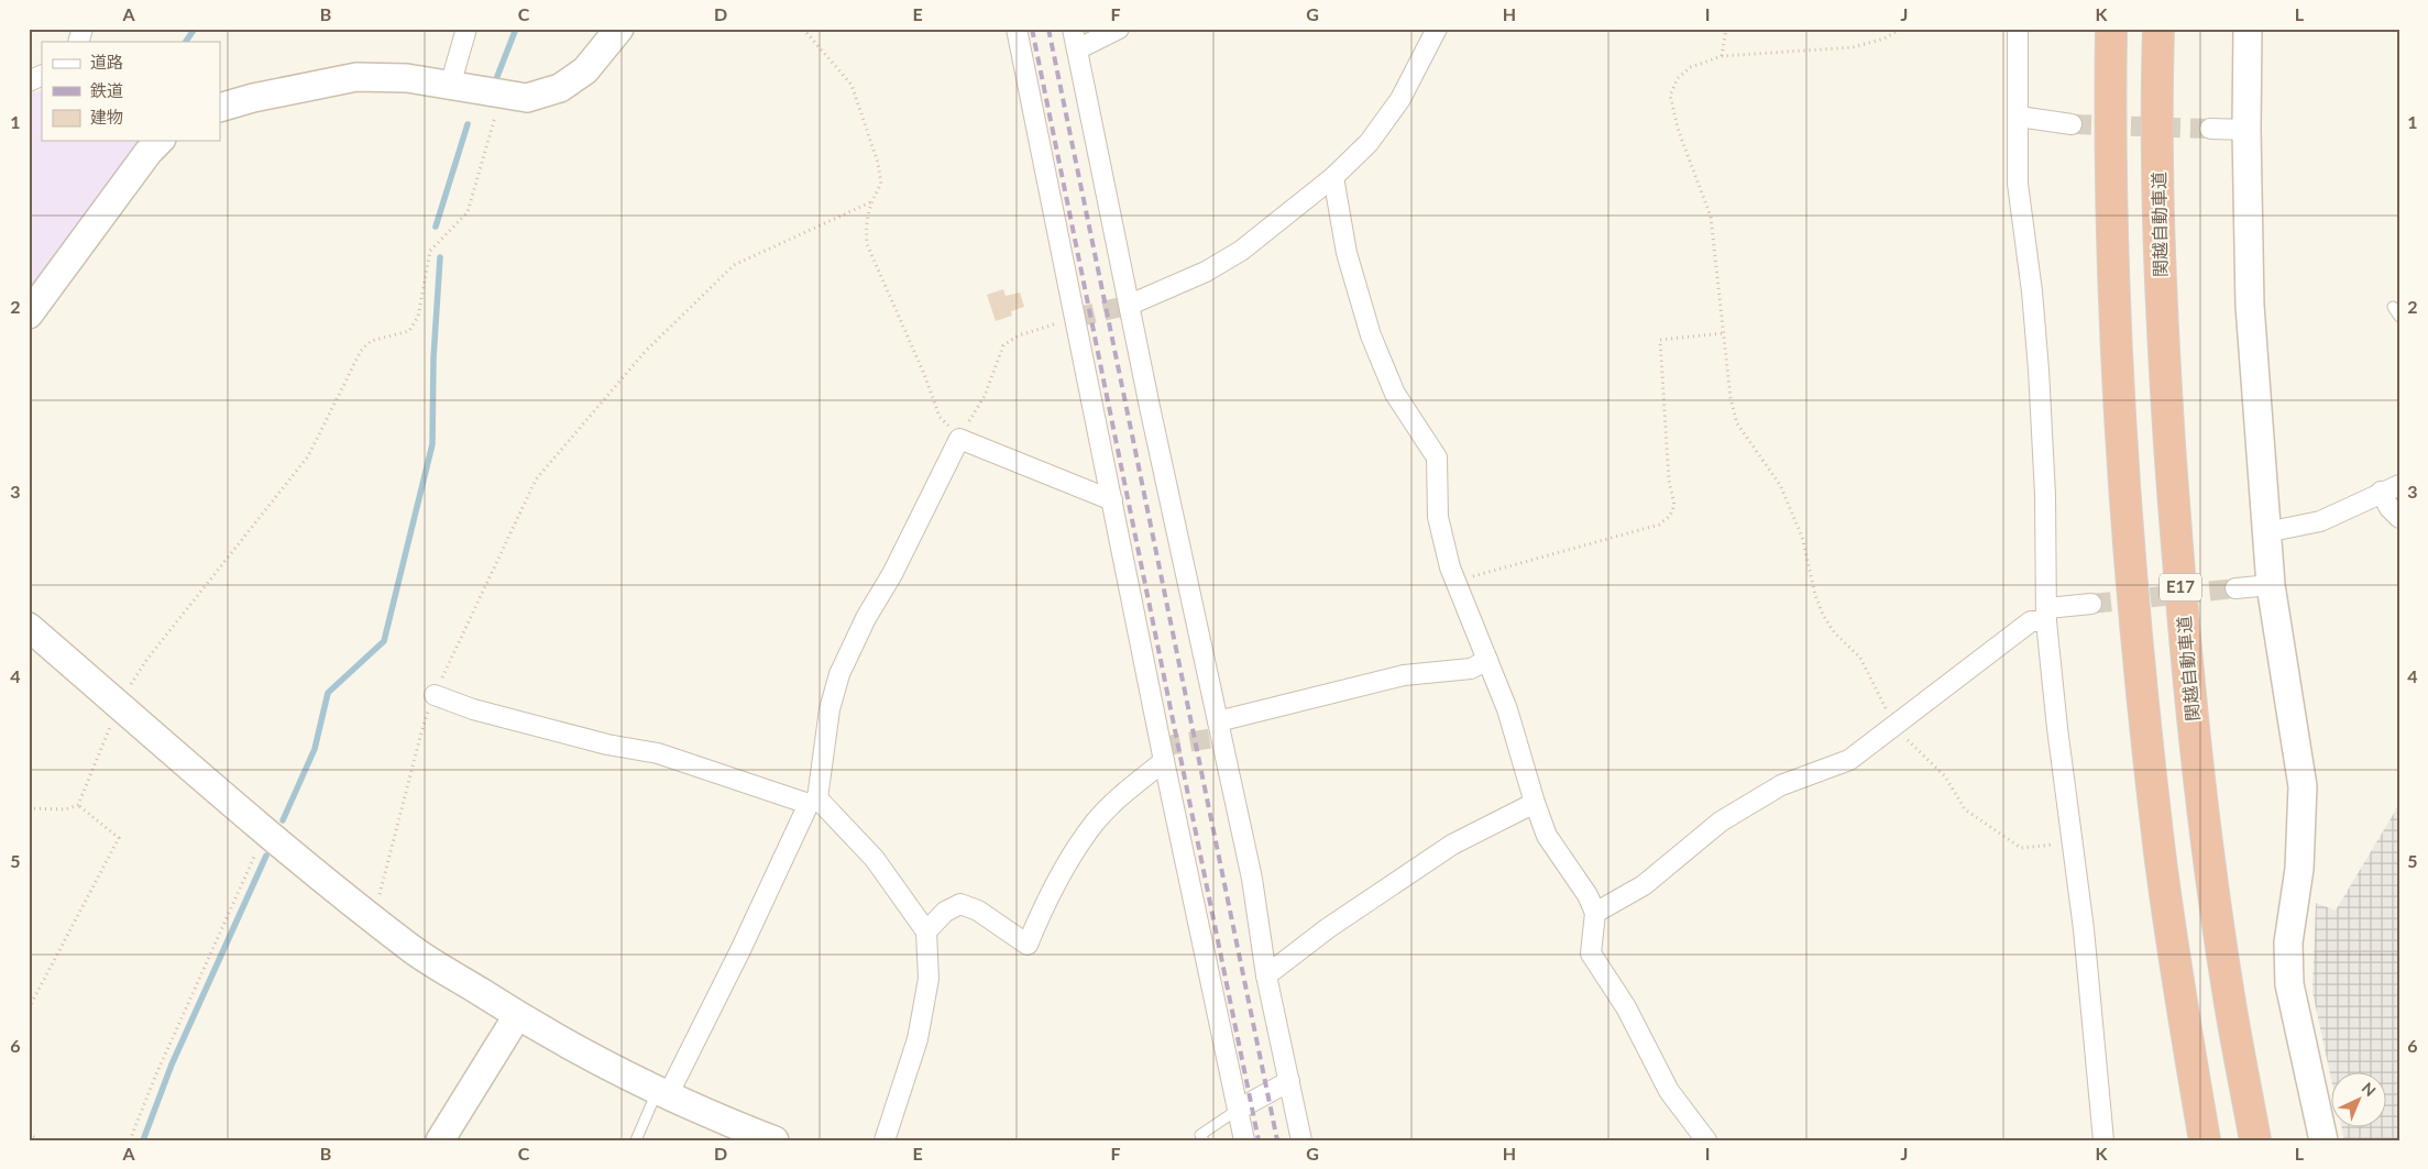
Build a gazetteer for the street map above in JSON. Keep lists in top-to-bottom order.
{
  "streets": {
    "highway": ["関越自動車道", "E17"]
  },
  "legend": ["道路", "鉄道", "建物"],
  "north": "top right",
  "grid": {
    "columns": [
      "A",
      "B",
      "C",
      "D",
      "E",
      "F",
      "G",
      "H",
      "I",
      "J",
      "K",
      "L"
    ],
    "rows": [
      "1",
      "2",
      "3",
      "4",
      "5",
      "6"
    ]
  }
}
